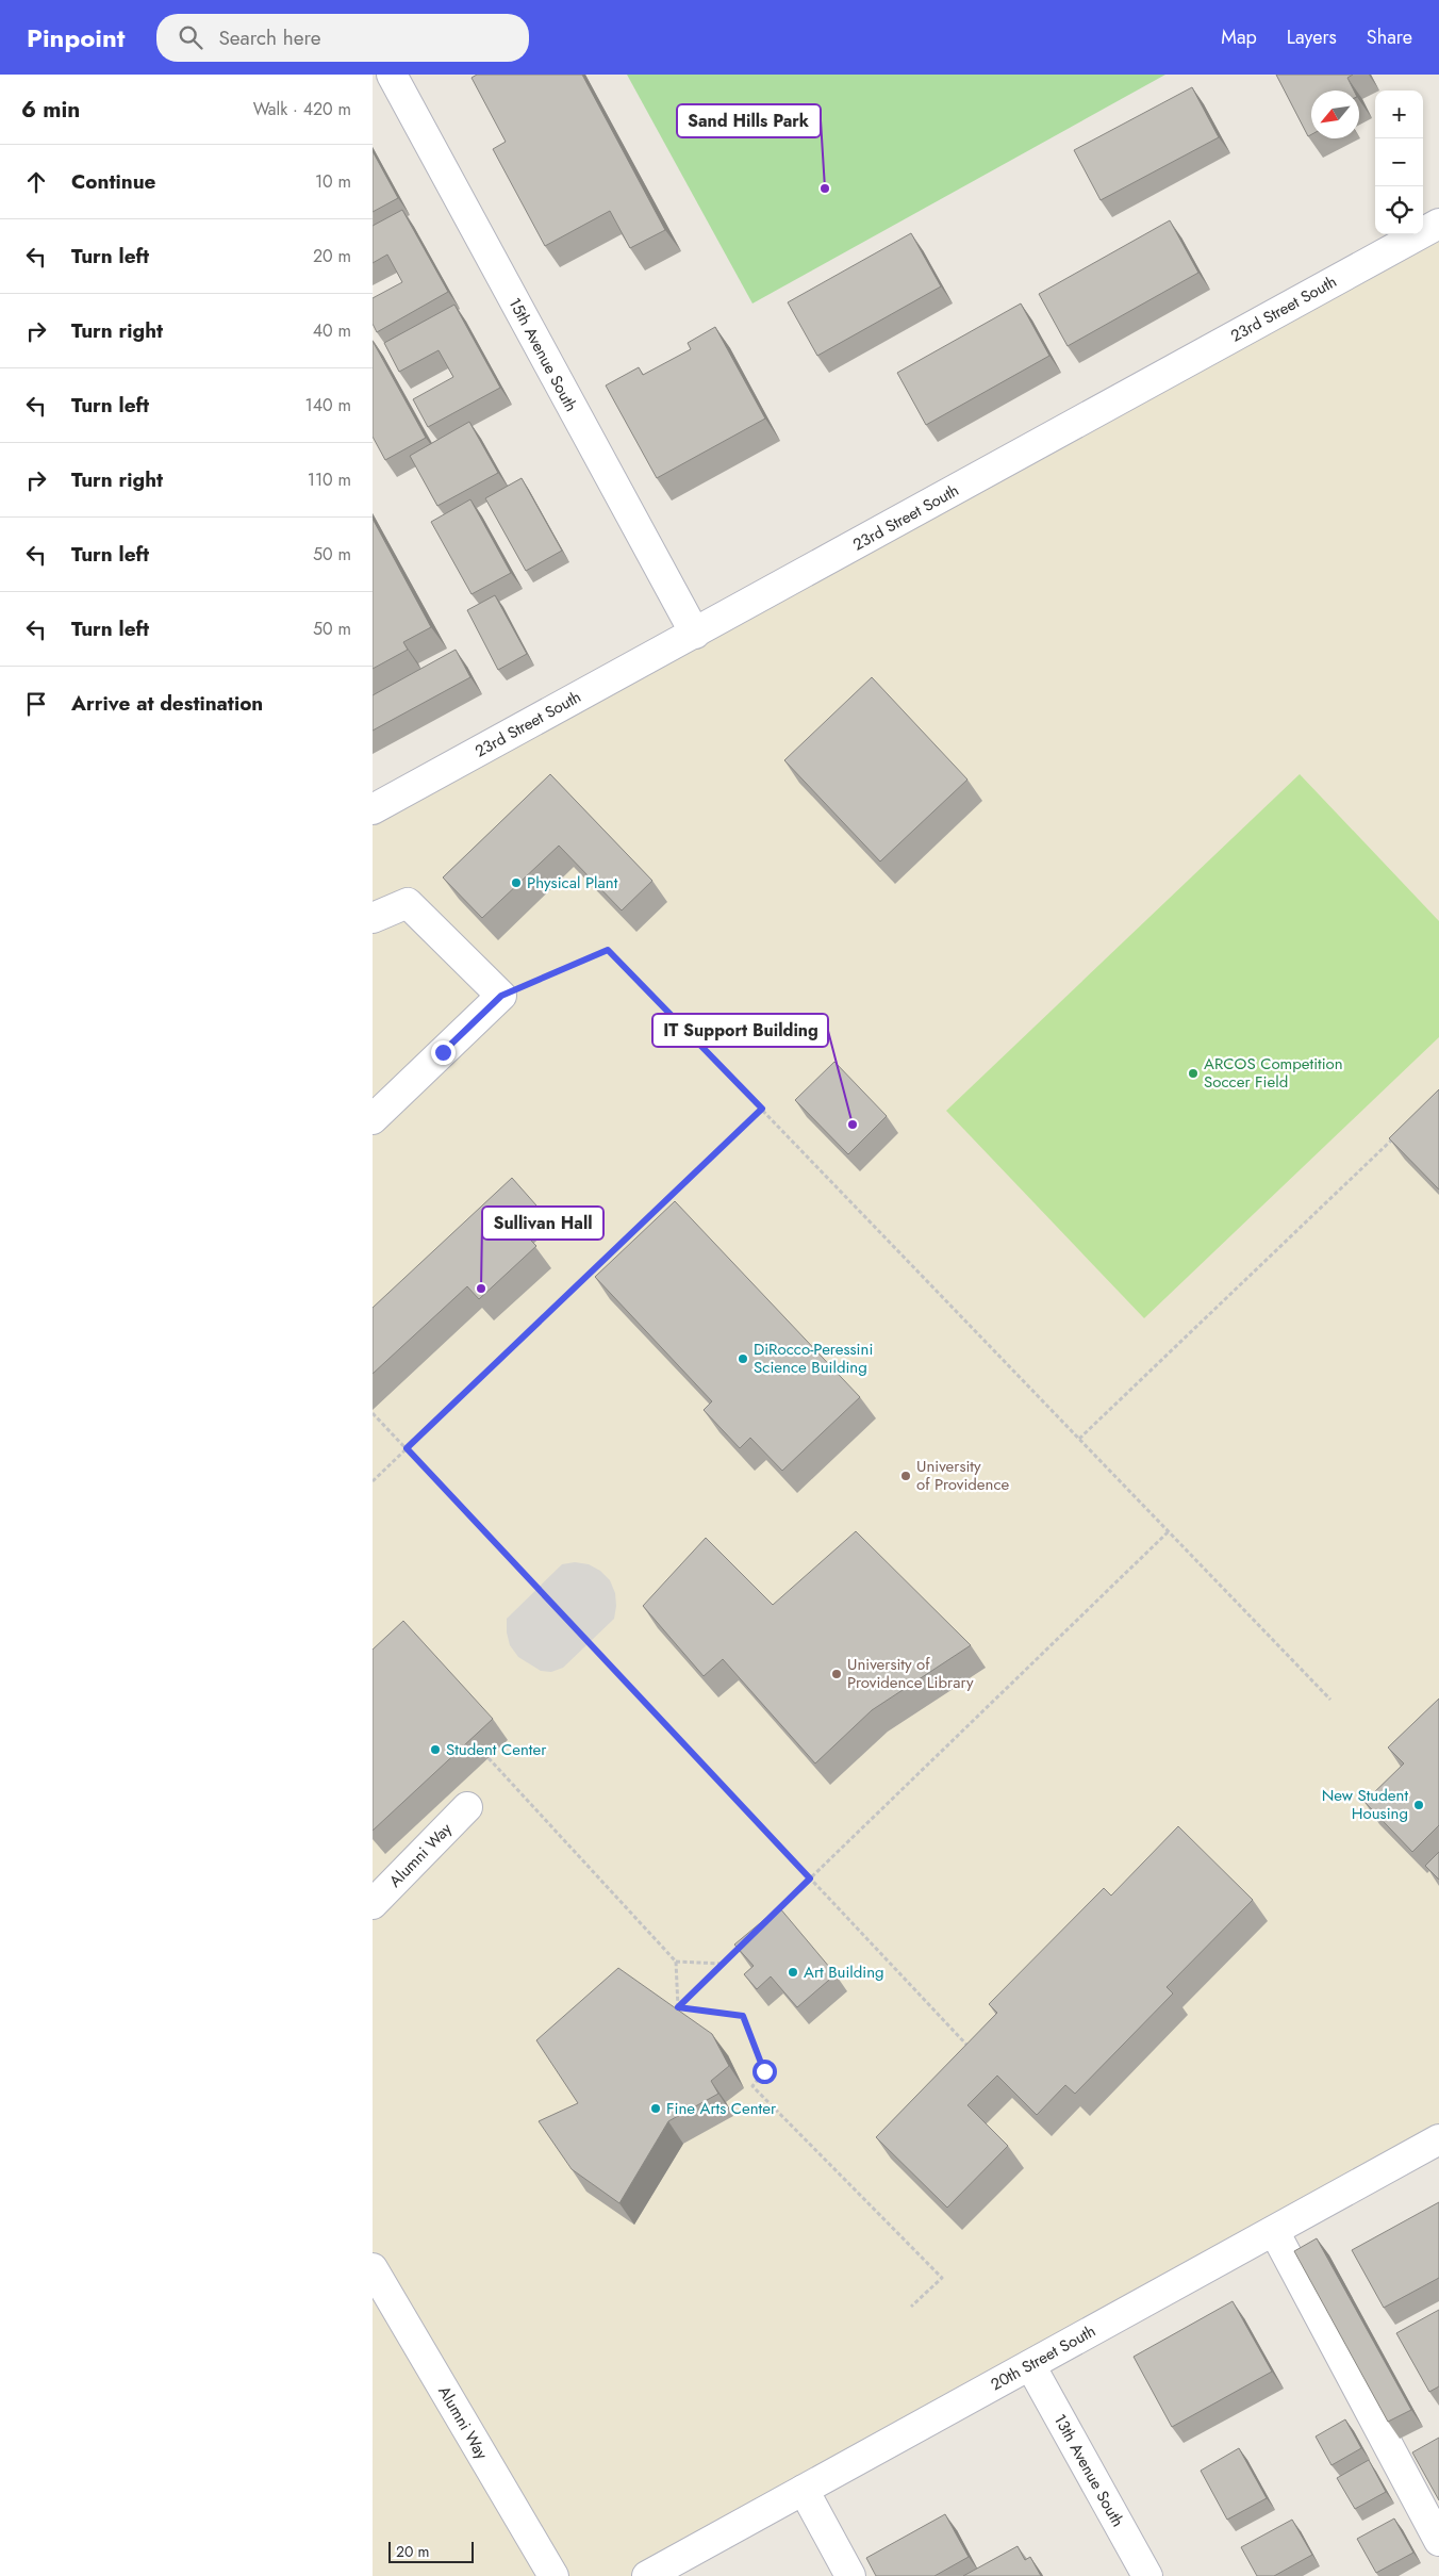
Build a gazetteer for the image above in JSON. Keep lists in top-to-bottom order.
{
  "streets": {
    "street": [
      "23rd Street South",
      "15th Avenue South",
      "Alumni Way",
      "20th Street South",
      "13th Avenue South"
    ]
  },
  "crossings": [
    ["23rd Street South", "15th Avenue South"],
    ["20th Street South", "13th Avenue South"]
  ],
  "places": [
    "Sand Hills Park",
    "Physical Plant",
    "ARCOS Competition Soccer Field",
    "IT Support Building",
    "Sullivan Hall",
    "DiRocco-Peressini Science Building",
    "University of Providence",
    "University of Providence Library",
    "Student Center",
    "New Student Housing",
    "Art Building",
    "Fine Arts Center"
  ],
  "scale_bar": "20 m",
  "north": "bottom left",
  "page": {
    "header": "Pinpoint",
    "search": "Search here",
    "nav": ["Map", "Layers", "Share"],
    "heading": ["6 min", "Walk · 420 m"],
    "map_buttons": ["+", "−"],
    "list": [
      ["Continue", "10 m"],
      ["Turn left", "20 m"],
      ["Turn right", "40 m"],
      ["Turn left", "140 m"],
      ["Turn right", "110 m"],
      ["Turn left", "50 m"],
      ["Turn left", "50 m"],
      "Arrive at destination"
    ],
    "scale": "20 m"
  }
}
